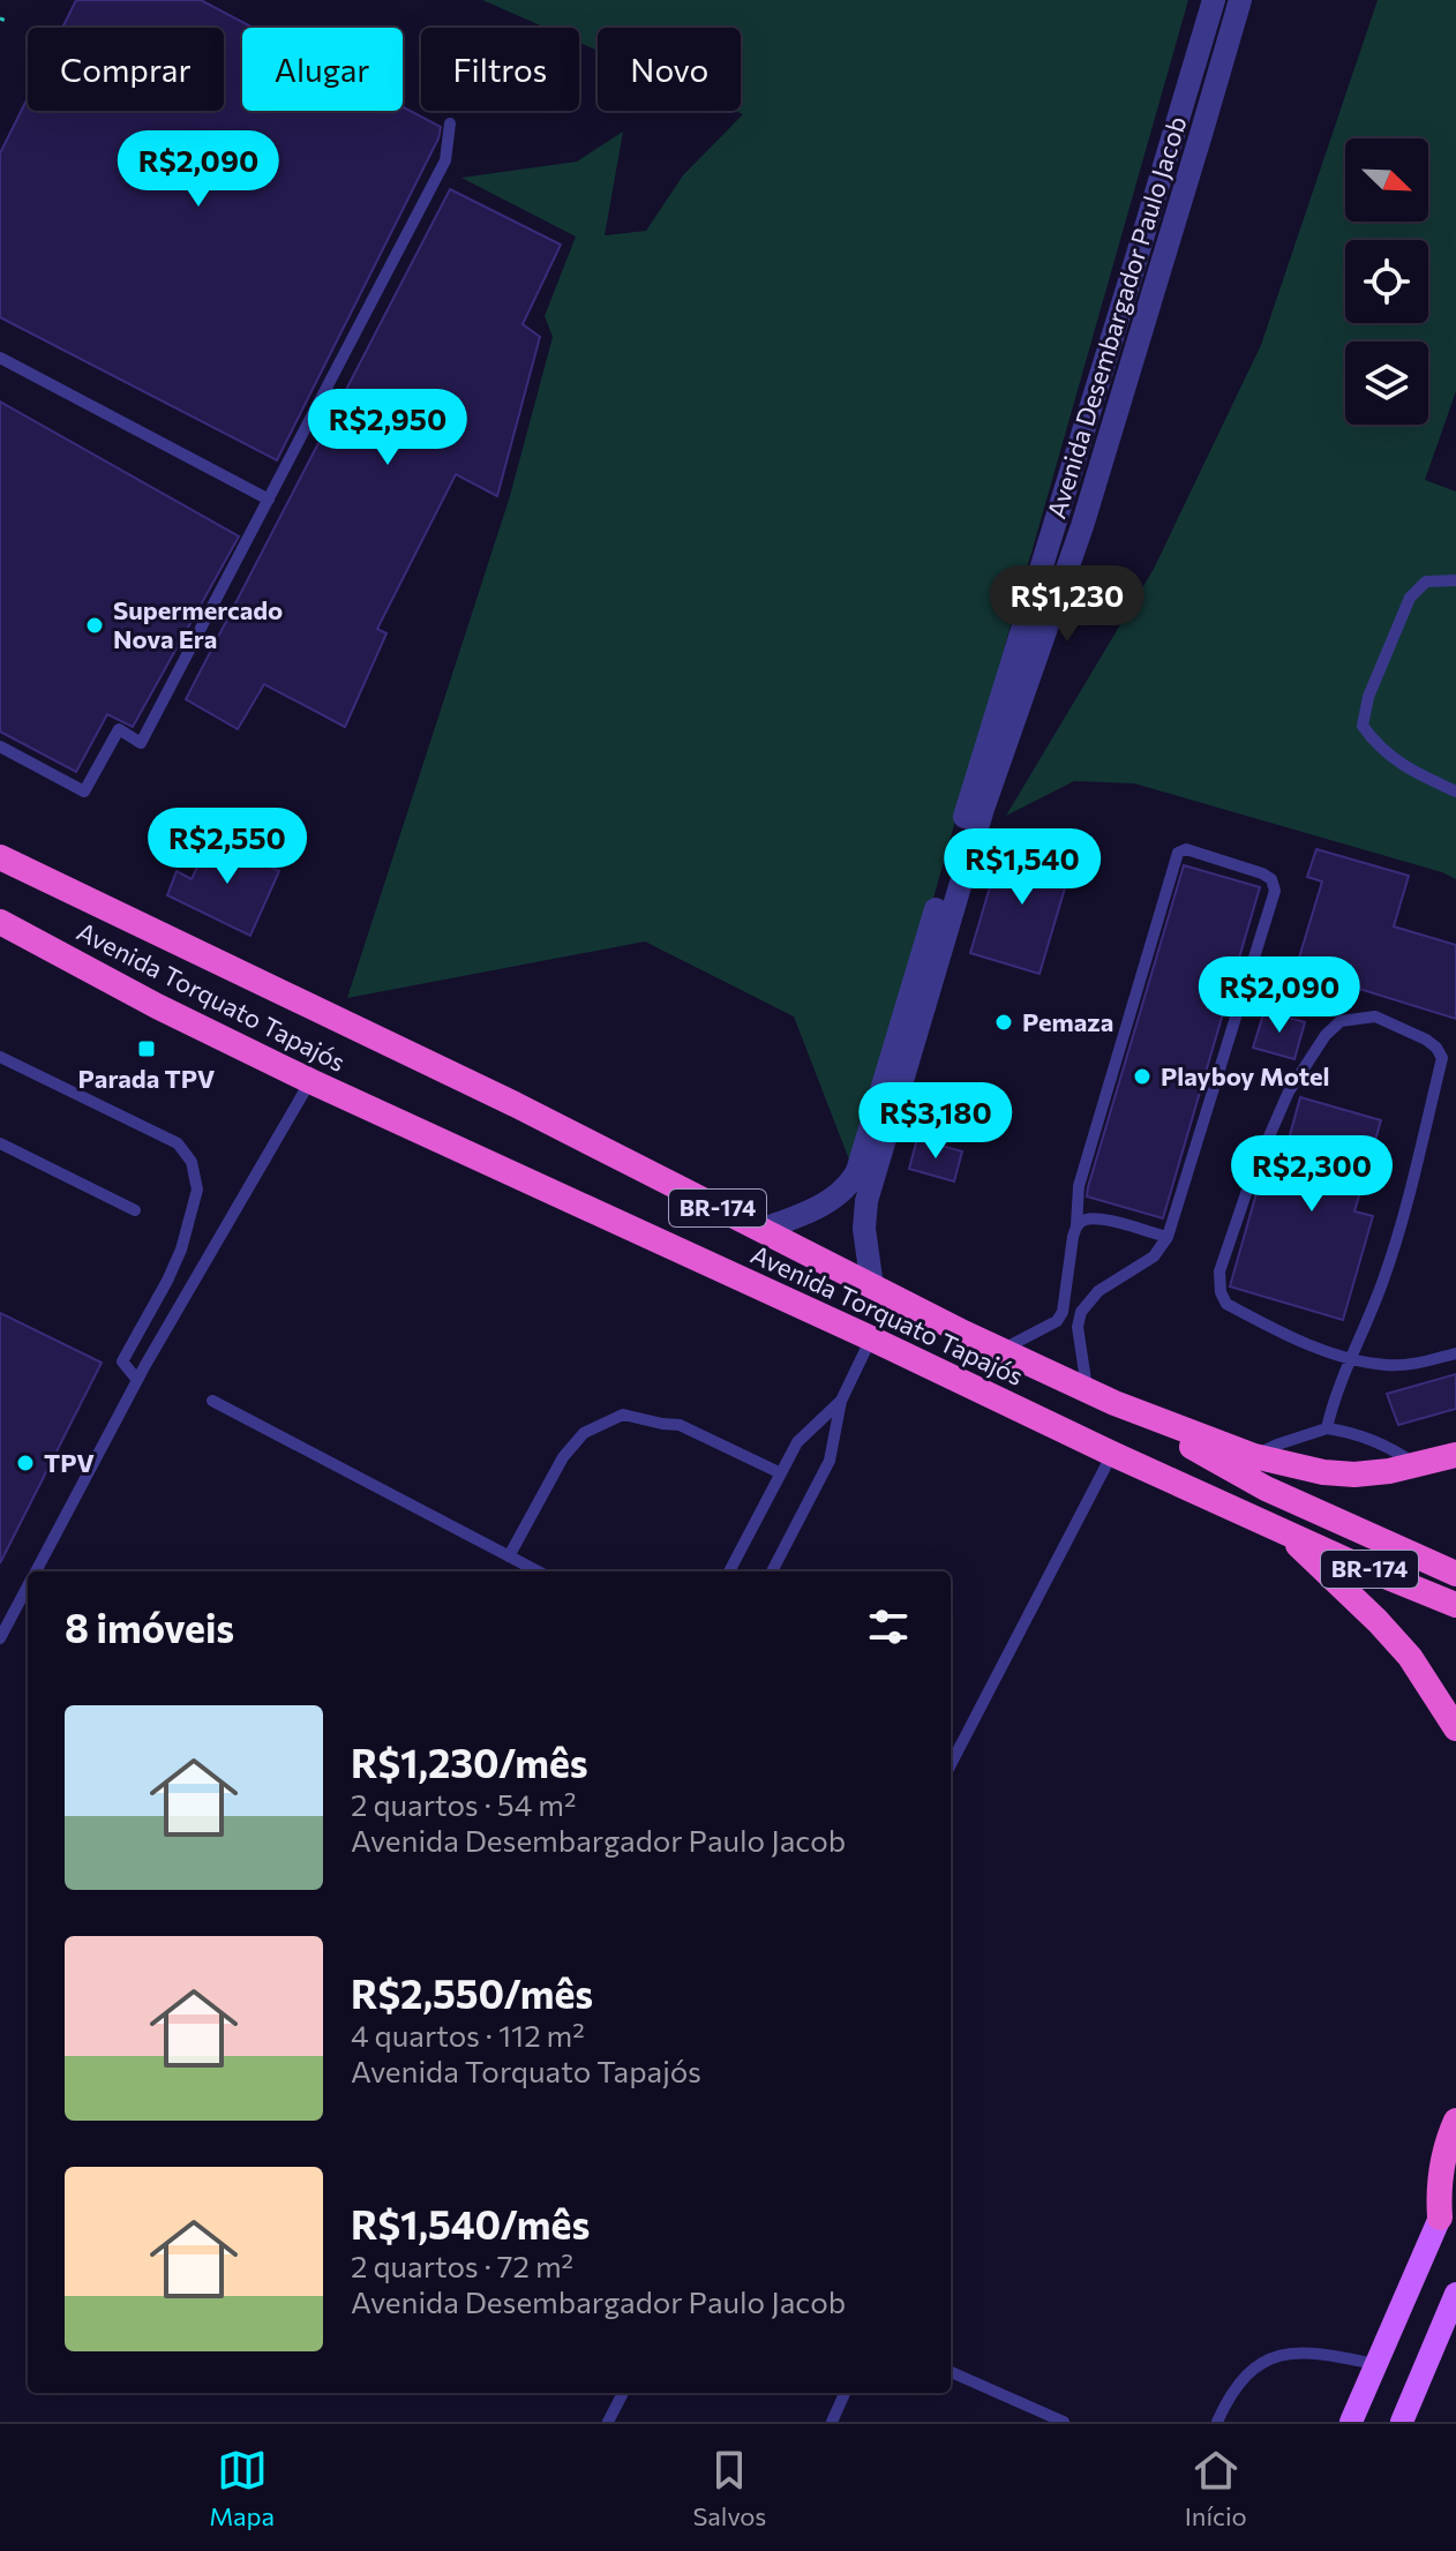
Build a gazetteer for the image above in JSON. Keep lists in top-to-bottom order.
{
  "streets": {
    "highway": ["Avenida Torquato Tapajós", "BR-174"],
    "street": ["Avenida Desembargador Paulo Jacob"]
  },
  "crossings": [
    ["Avenida Desembargador Paulo Jacob", "Avenida Torquato Tapajós"]
  ],
  "places": {
    "other": [
      "Supermercado Nova Era",
      "Pemaza",
      "Playboy Motel",
      "TPV"
    ],
    "transit": ["Parada TPV"]
  },
  "north": "bottom right",
  "page": {
    "chip": [
      "Comprar",
      "Alugar",
      "Filtros",
      "Novo"
    ],
    "price": [
      "R$2,090",
      "R$2,950",
      "R$1,230",
      "R$2,550",
      "R$1,540",
      "R$2,090",
      "R$3,180",
      "R$2,300"
    ],
    "heading": "8 imóveis",
    "list": [
      {
        "name": "R$1,230/mês",
        "note": "2 quartos · 54 m² · Avenida Desembargador Paulo Jacob"
      },
      {
        "name": "R$2,550/mês",
        "note": "4 quartos · 112 m² · Avenida Torquato Tapajós"
      },
      {
        "name": "R$1,540/mês",
        "note": "2 quartos · 72 m² · Avenida Desembargador Paulo Jacob"
      }
    ],
    "tabs": ["Mapa", "Salvos", "Início"]
  }
}
